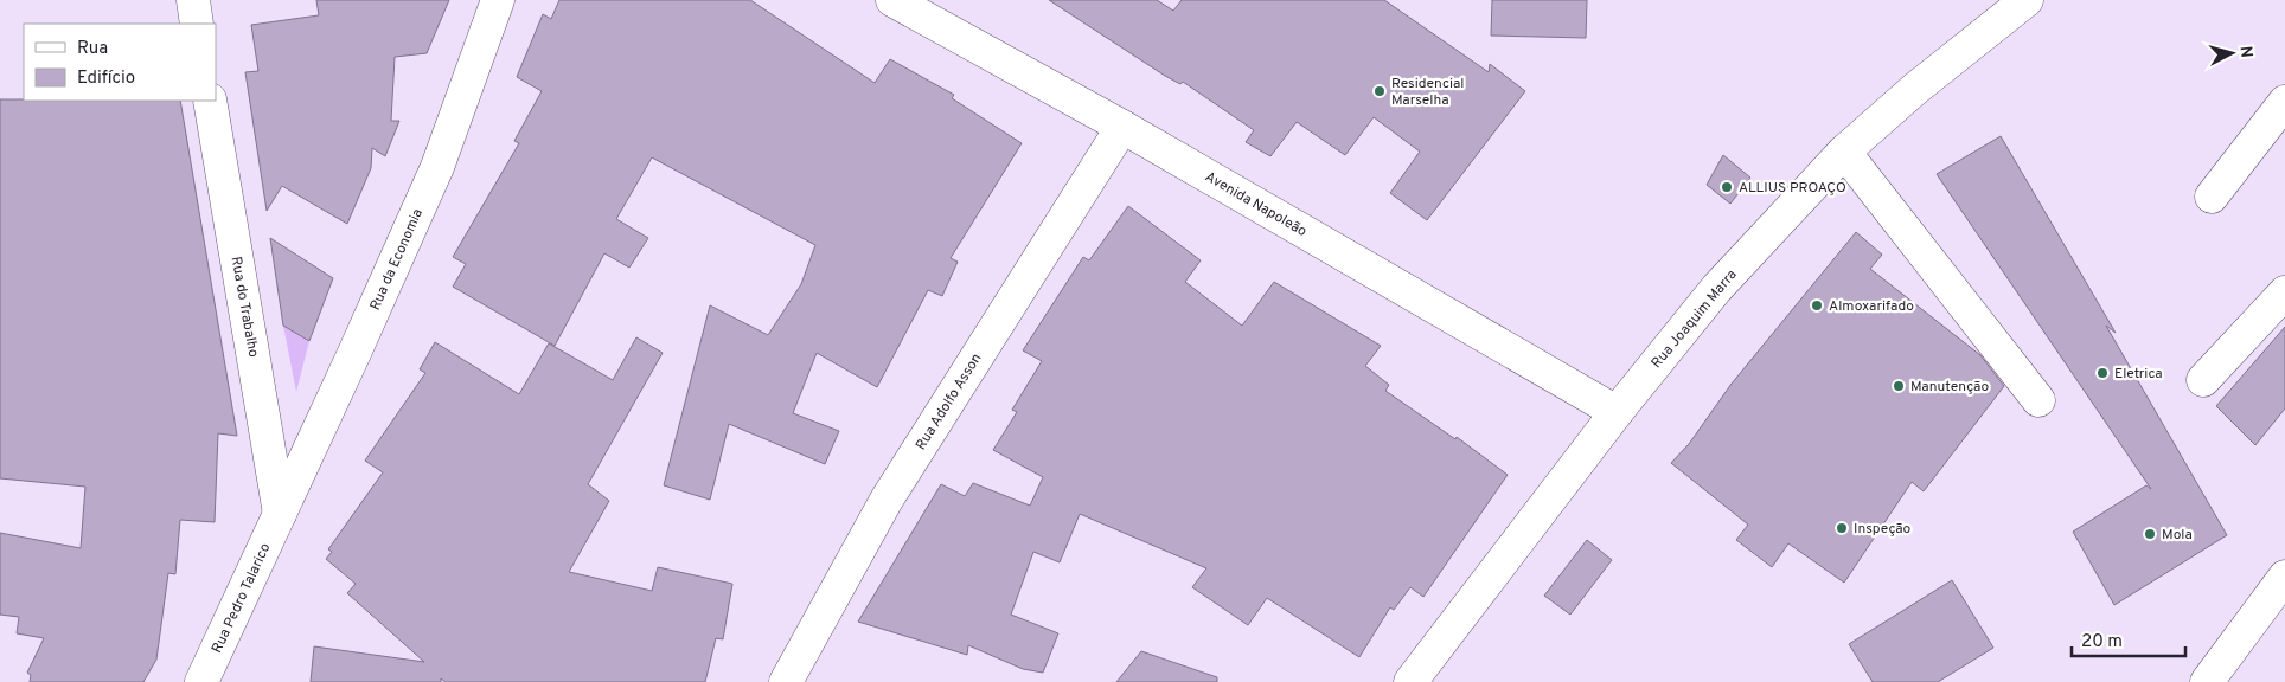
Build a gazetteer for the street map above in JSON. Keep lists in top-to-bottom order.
{
  "streets": {
    "street": [
      "Avenida Napoleão",
      "Rua da Economia",
      "Rua do Trabalho",
      "Rua Joaquim Marra",
      "Rua Adolfo Asson",
      "Rua Pedro Talarico"
    ]
  },
  "crossings": [
    ["Avenida Napoleão", "Rua Joaquim Marra"],
    ["Avenida Napoleão", "Rua Adolfo Asson"],
    ["Rua da Economia", "Rua do Trabalho"],
    ["Rua da Economia", "Rua Pedro Talarico"],
    ["Rua do Trabalho", "Rua Pedro Talarico"]
  ],
  "places": [
    "Residencial Marselha",
    "ALLIUS PROAÇO",
    "Almoxarifado",
    "Eletrica",
    "Manutenção",
    "Inspeção",
    "Mola"
  ],
  "legend": ["Rua", "Edifício"],
  "scale_bar": "20 m",
  "north": "right"
}
